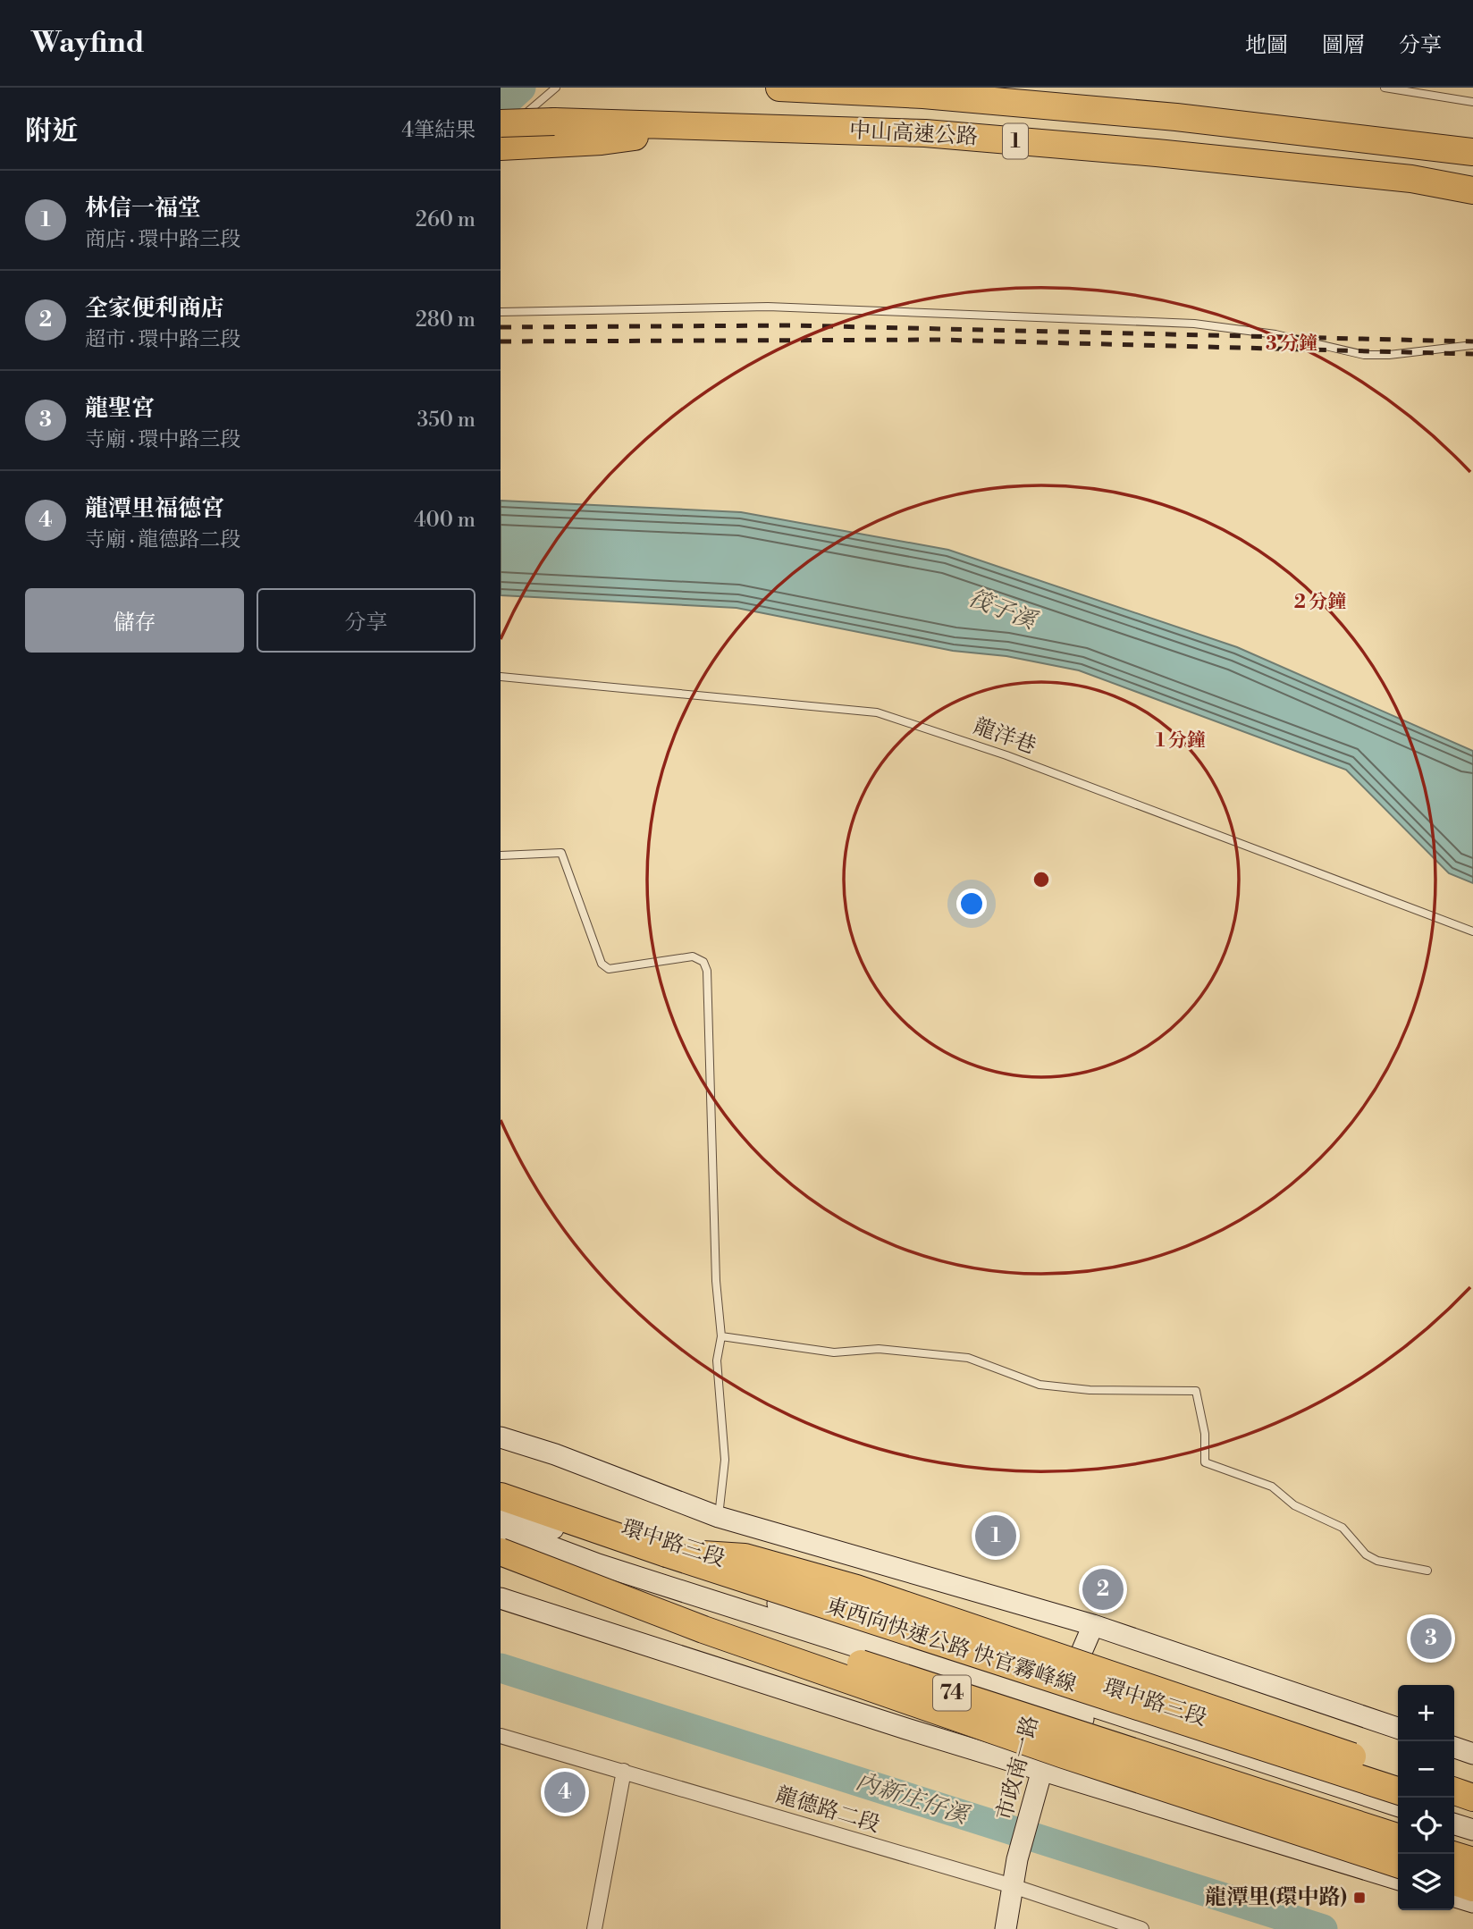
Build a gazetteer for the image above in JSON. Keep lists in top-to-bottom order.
{
  "streets": {
    "highway": [
      "中山高速公路",
      "1",
      "東西向快速公路 快官霧峰線",
      "74"
    ],
    "street": ["環中路三段", "市政南一路", "龍德路二段"],
    "lane": ["龍洋巷"]
  },
  "crossings": [
    ["環中路三段", "市政南一路"],
    ["市政南一路", "龍德路二段"]
  ],
  "water": ["筏子溪", "內新庄仔溪"],
  "places": {
    "transit": ["龍潭里(環中路)"]
  },
  "page": {
    "header": "Wayfind",
    "nav": ["地圖", "圖層", "分享"],
    "heading": ["附近", "4筆結果"],
    "list": [
      {
        "mark": "1",
        "name": "林信一福堂",
        "note": "商店 · 環中路三段",
        "value": "260 m"
      },
      {
        "mark": "2",
        "name": "全家便利商店",
        "note": "超市 · 環中路三段",
        "value": "280 m"
      },
      {
        "mark": "3",
        "name": "龍聖宮",
        "note": "寺廟 · 環中路三段",
        "value": "350 m"
      },
      {
        "mark": "4",
        "name": "龍潭里福德宮",
        "note": "寺廟 · 龍德路二段",
        "value": "400 m"
      }
    ],
    "buttons": ["儲存", "分享"],
    "pins": [
      "1",
      "2",
      "3",
      "4"
    ],
    "map_buttons": ["+", "−"]
  },
  "rings": ["3 分鐘", "2 分鐘", "1 分鐘"]
}
